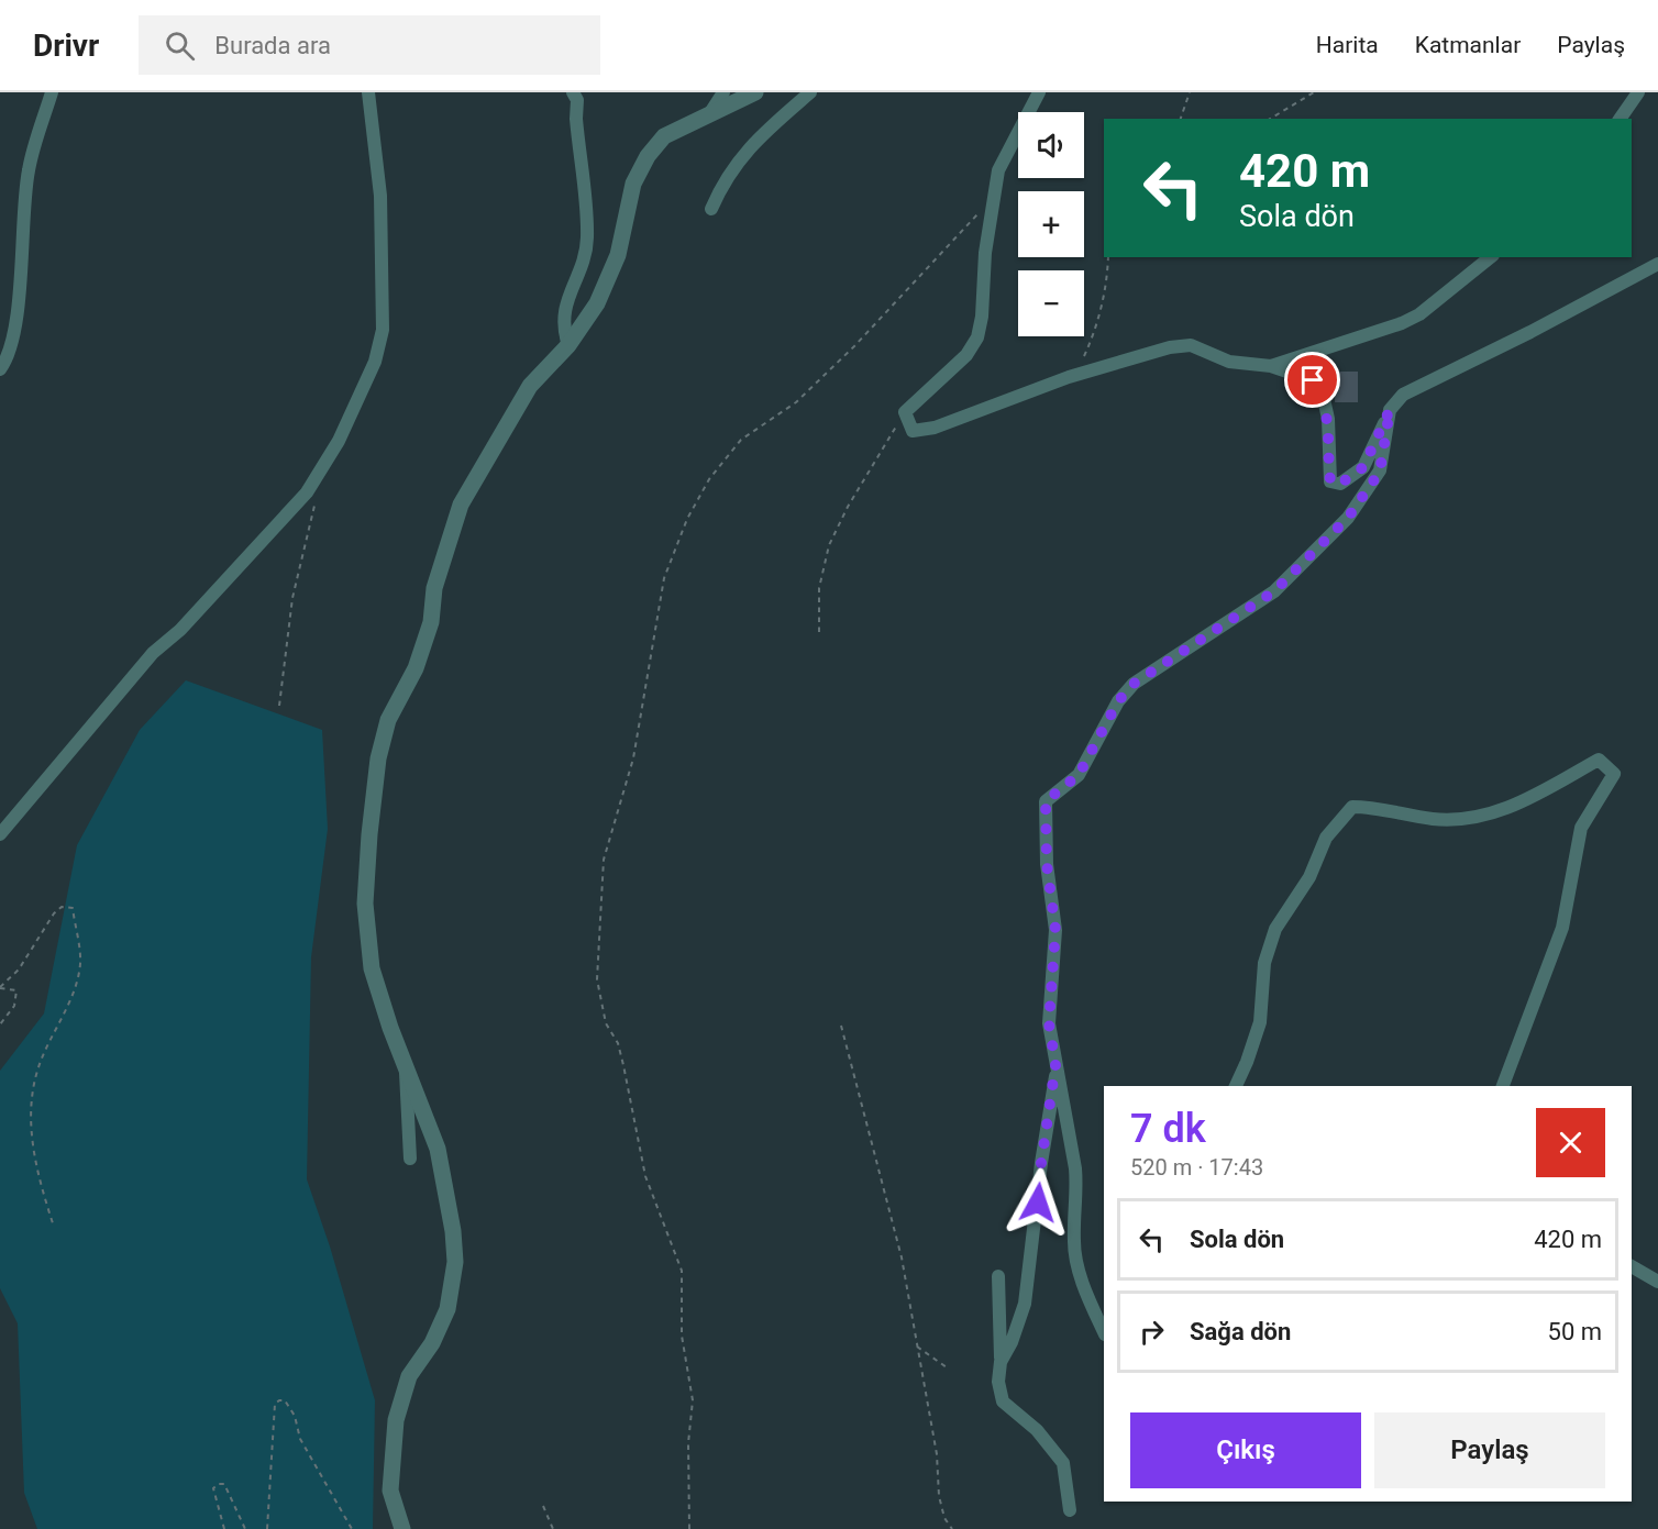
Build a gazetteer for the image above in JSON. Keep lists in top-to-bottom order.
{
  "page": {
    "header": "Drivr",
    "search": "Burada ara",
    "nav": ["Harita", "Katmanlar", "Paylaş"],
    "map_buttons": ["+", "−"],
    "turn": ["420 m", "Sola dön"],
    "heading": ["7 dk", "520 m · 17:43"],
    "list": [
      {
        "name": "Sola dön",
        "value": "420 m"
      },
      {
        "name": "Sağa dön",
        "value": "50 m"
      }
    ],
    "buttons": ["Çıkış", "Paylaş"]
  }
}
